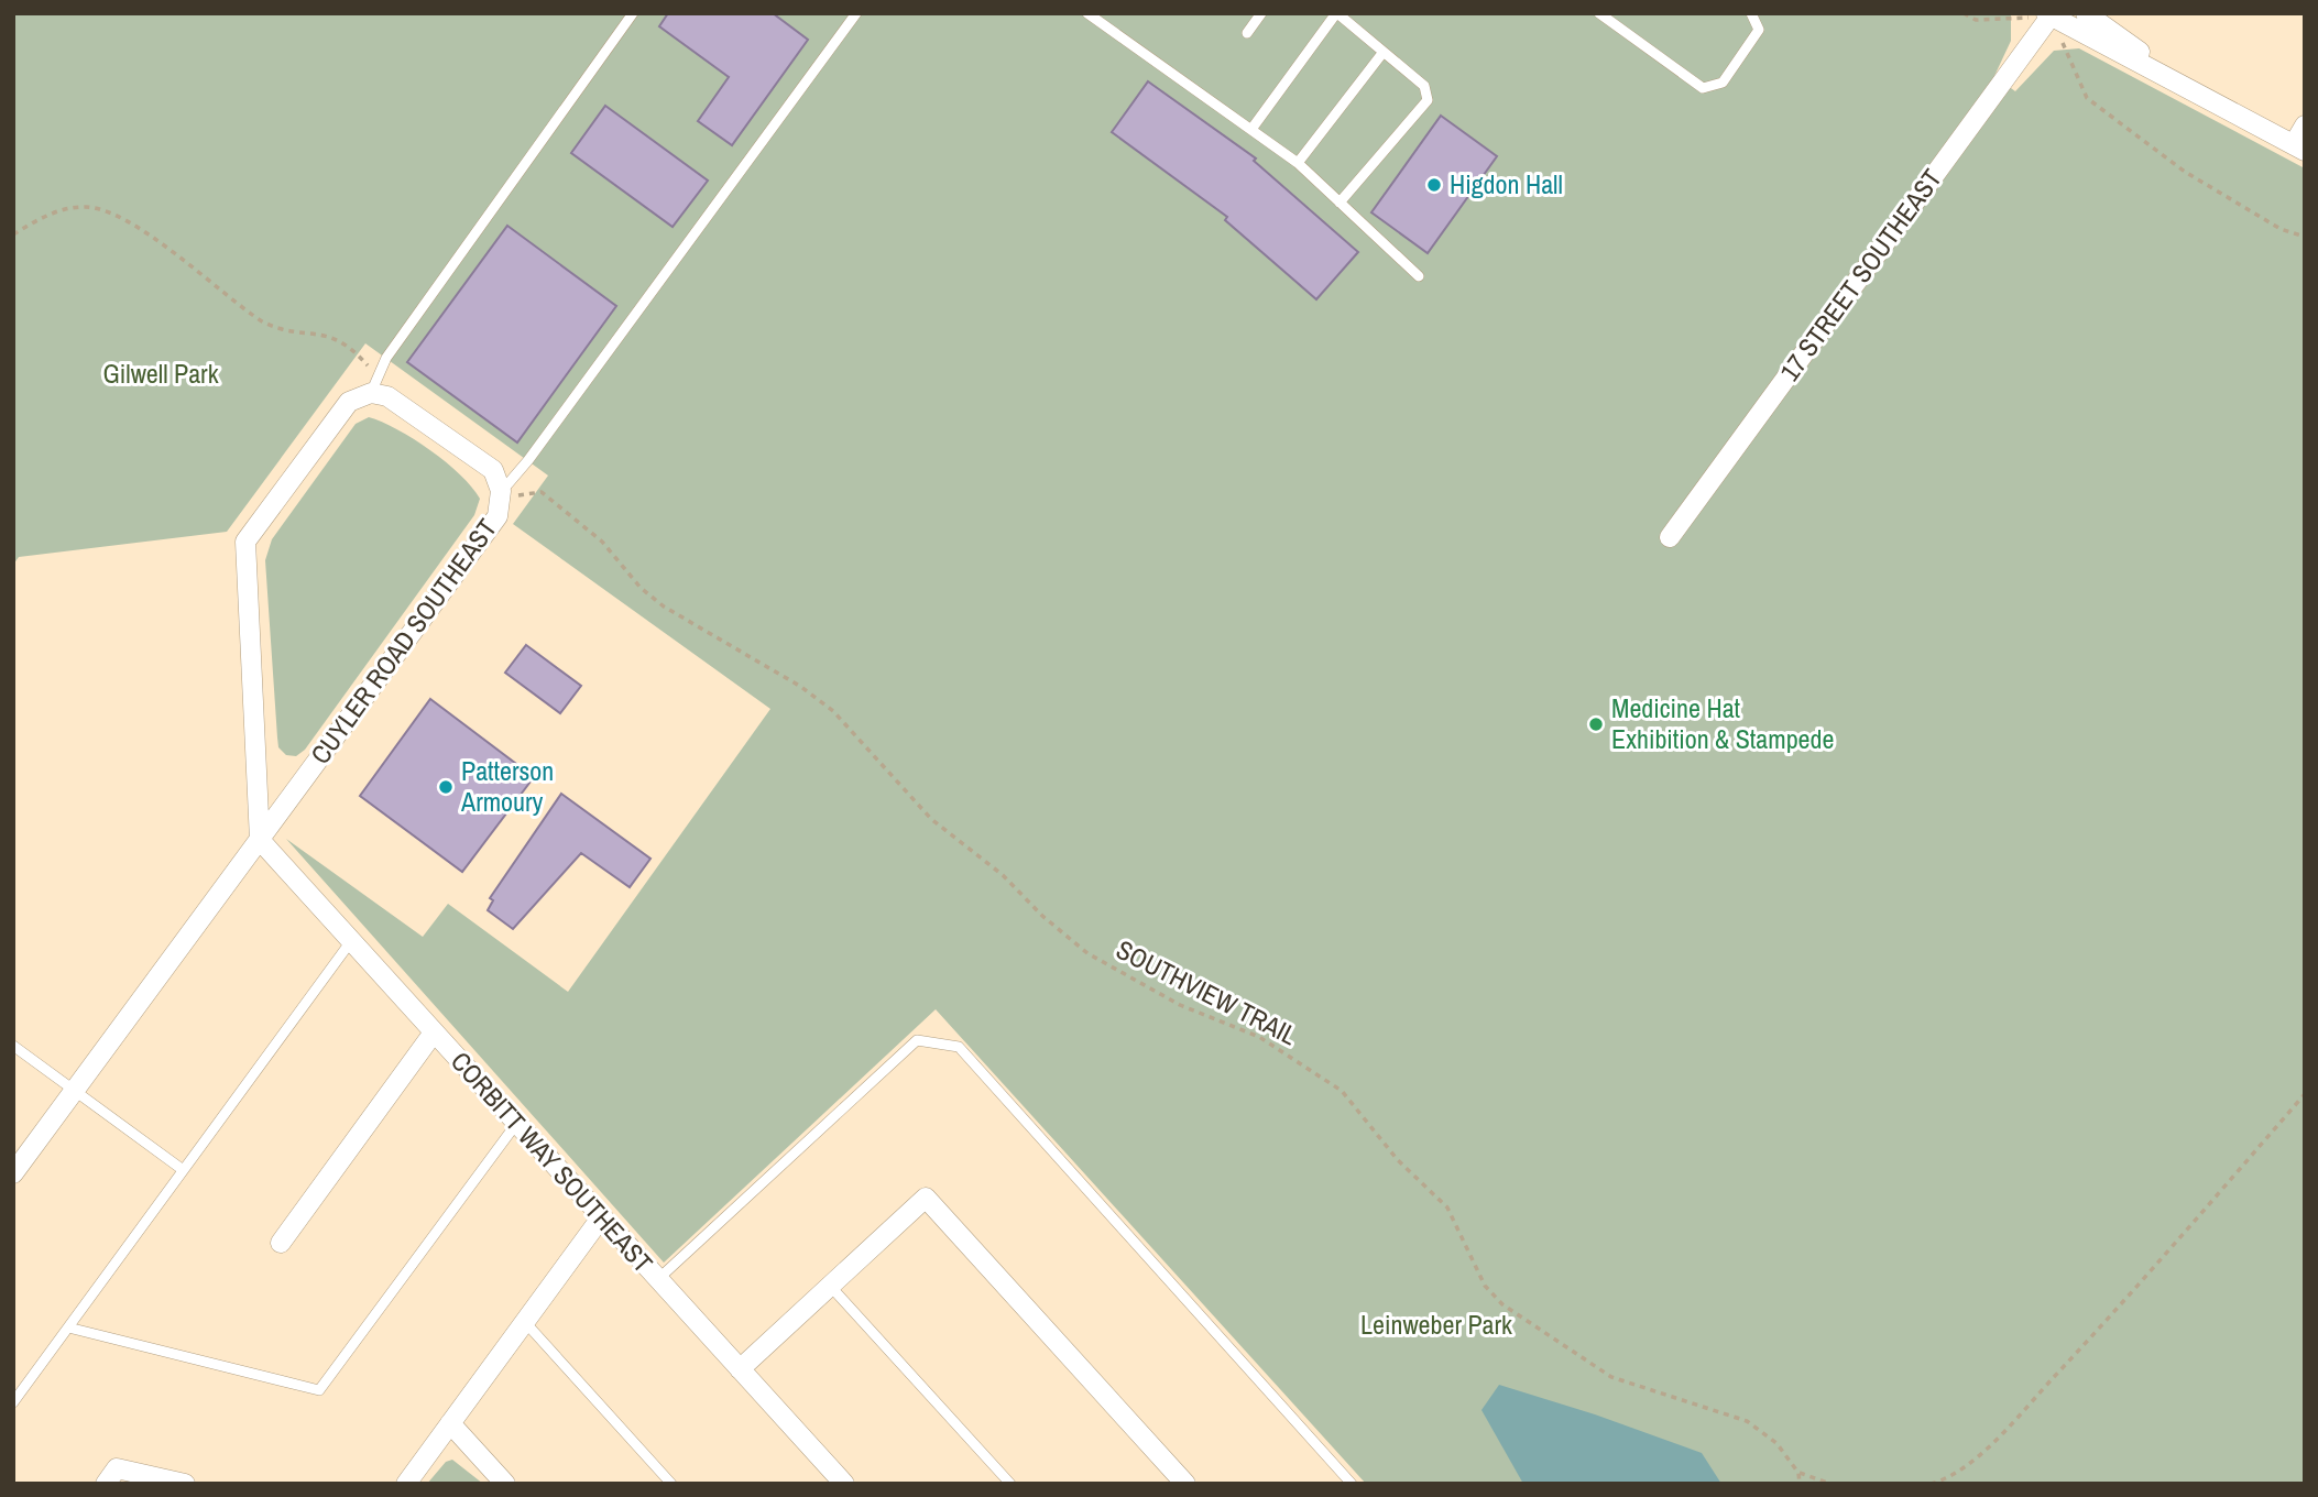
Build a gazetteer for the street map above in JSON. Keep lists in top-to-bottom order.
{
  "streets": {
    "street": ["17 STREET SOUTHEAST", "CUYLER ROAD SOUTHEAST", "CORBITT WAY SOUTHEAST"],
    "path": ["SOUTHVIEW TRAIL"]
  },
  "crossings": [
    ["CUYLER ROAD SOUTHEAST", "SOUTHVIEW TRAIL"],
    ["CUYLER ROAD SOUTHEAST", "CORBITT WAY SOUTHEAST"]
  ],
  "parks": ["Gilwell Park", "Leinweber Park"],
  "places": ["Higdon Hall", "Medicine Hat Exhibition & Stampede", "Patterson Armoury"]
}
